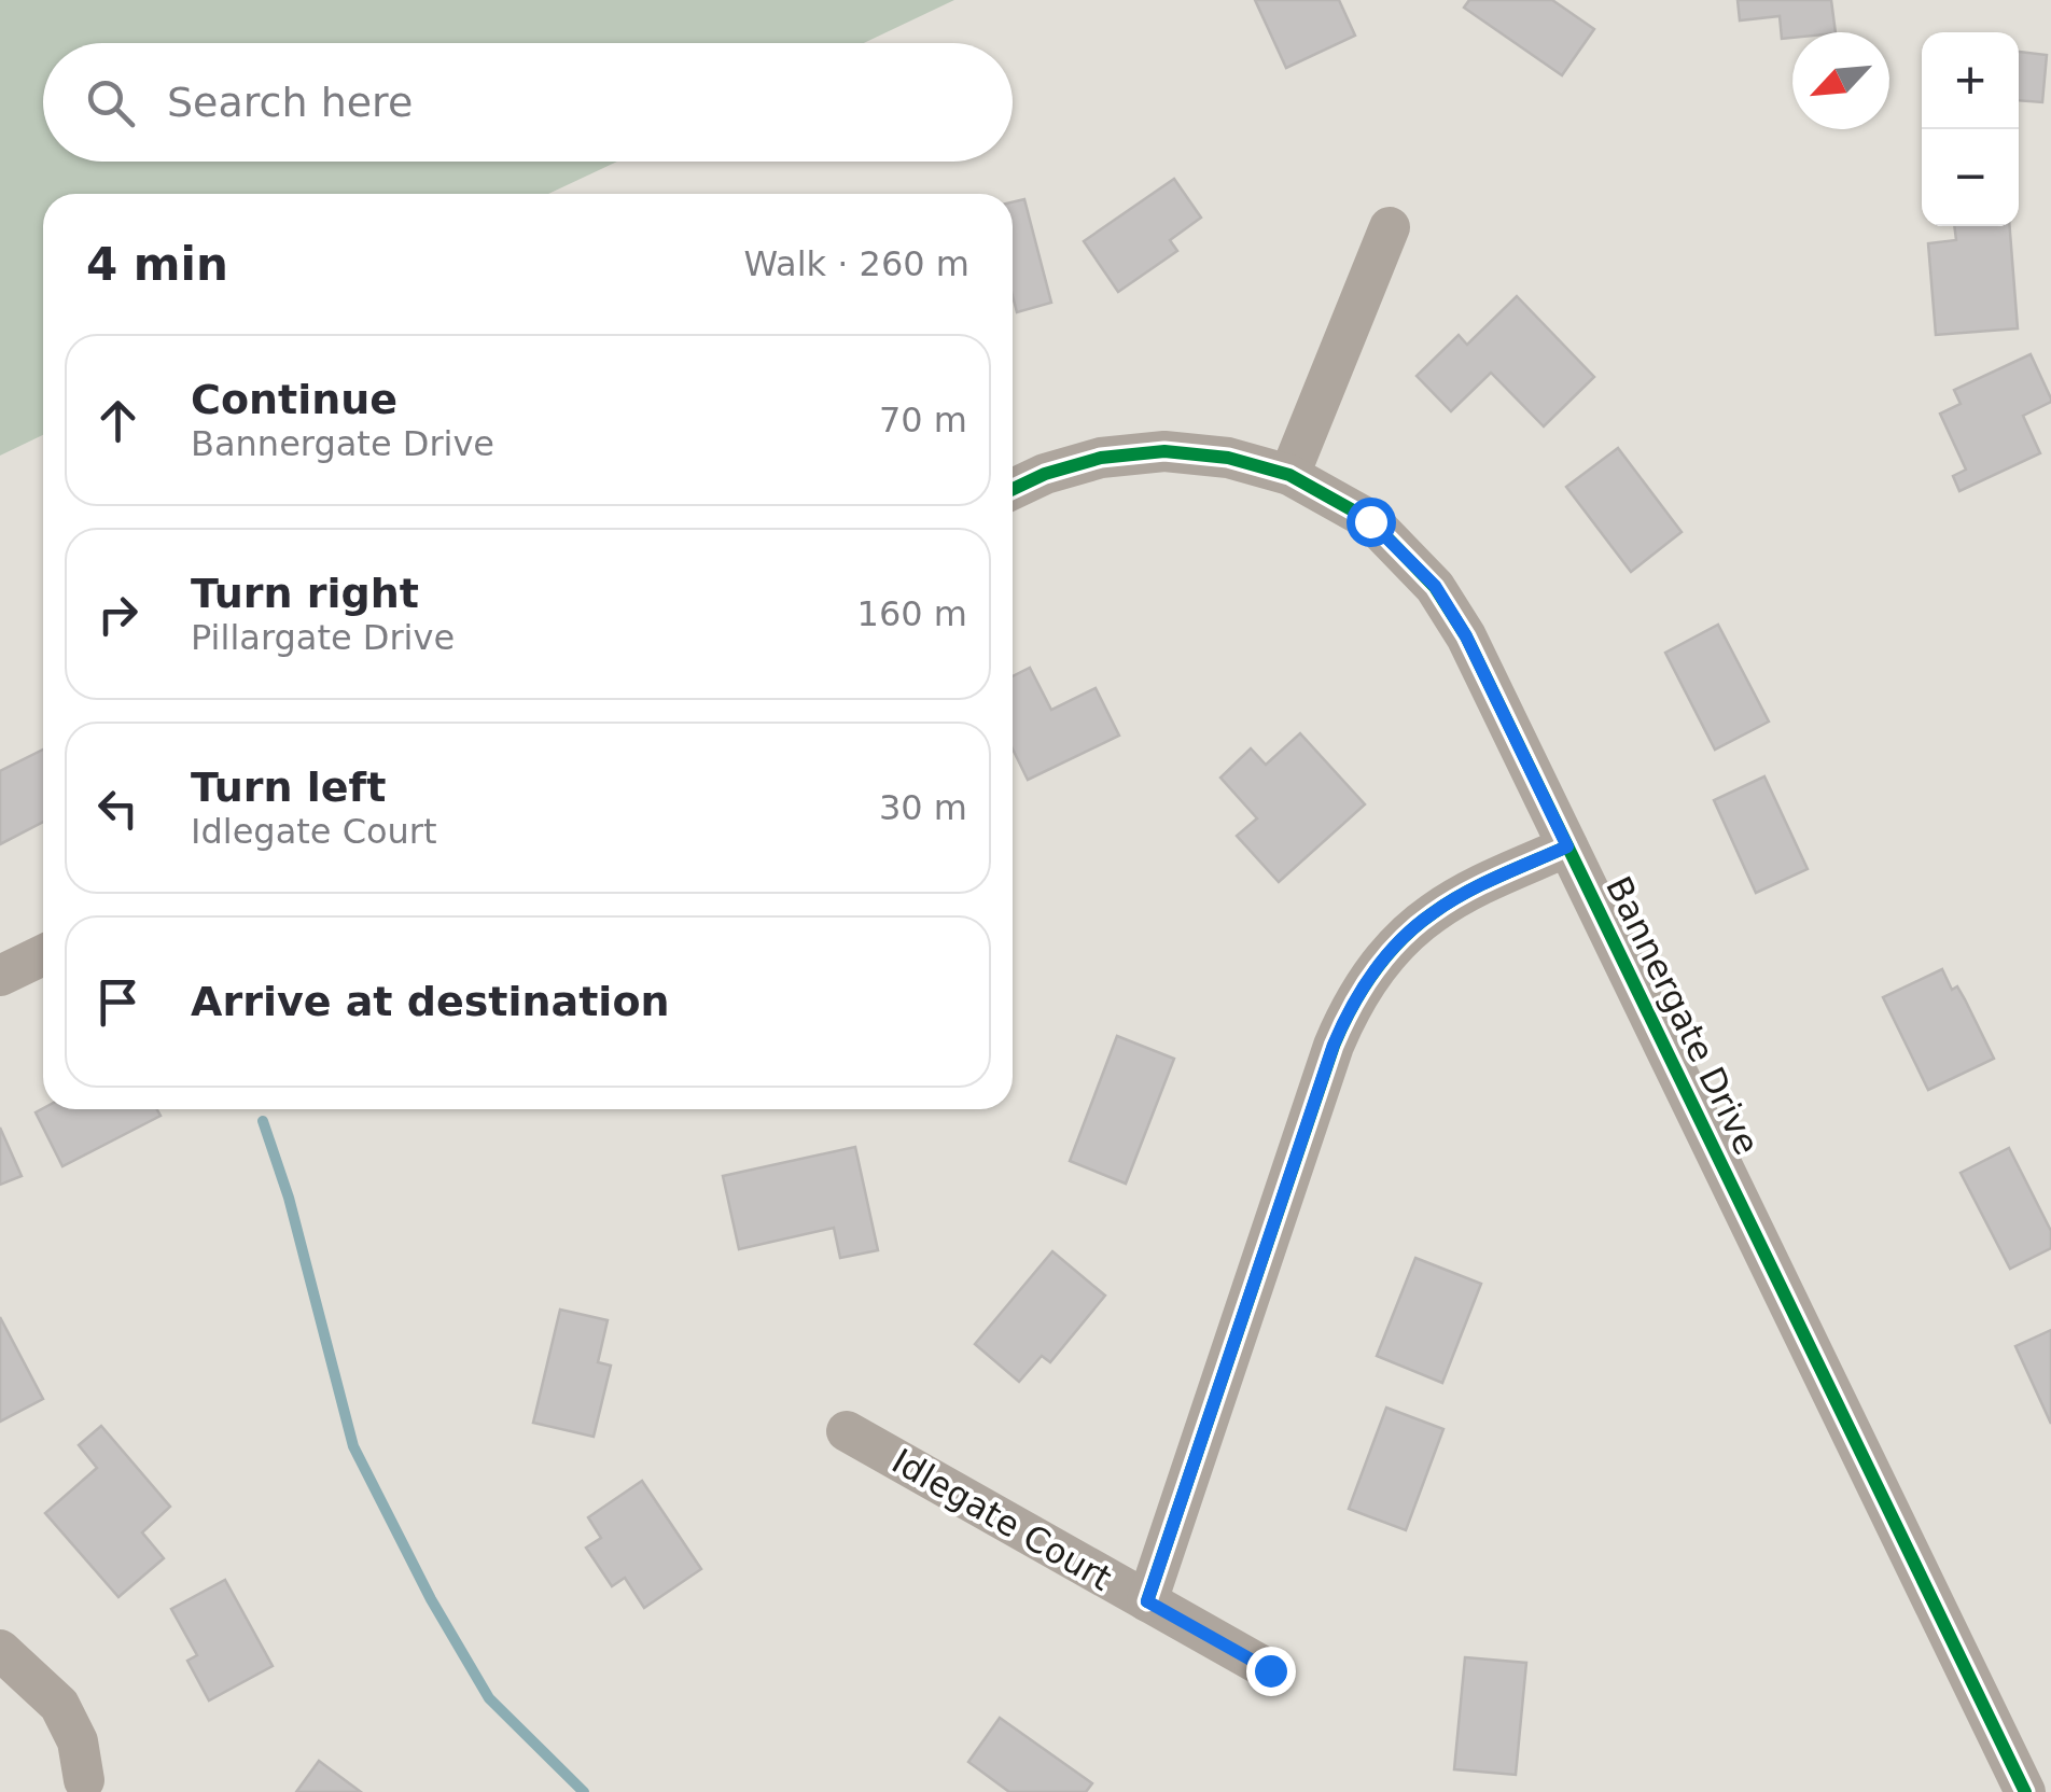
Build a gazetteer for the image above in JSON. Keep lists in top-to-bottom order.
{
  "streets": {
    "street": ["Bannergate Drive", "Idlegate Court"]
  },
  "north": "bottom left",
  "page": {
    "map_buttons": ["+", "−"],
    "search": "Search here",
    "heading": ["4 min", "Walk · 260 m"],
    "list": [
      ["Continue", "Bannergate Drive", "70 m"],
      ["Turn right", "Pillargate Drive", "160 m"],
      ["Turn left", "Idlegate Court", "30 m"],
      "Arrive at destination"
    ]
  }
}
